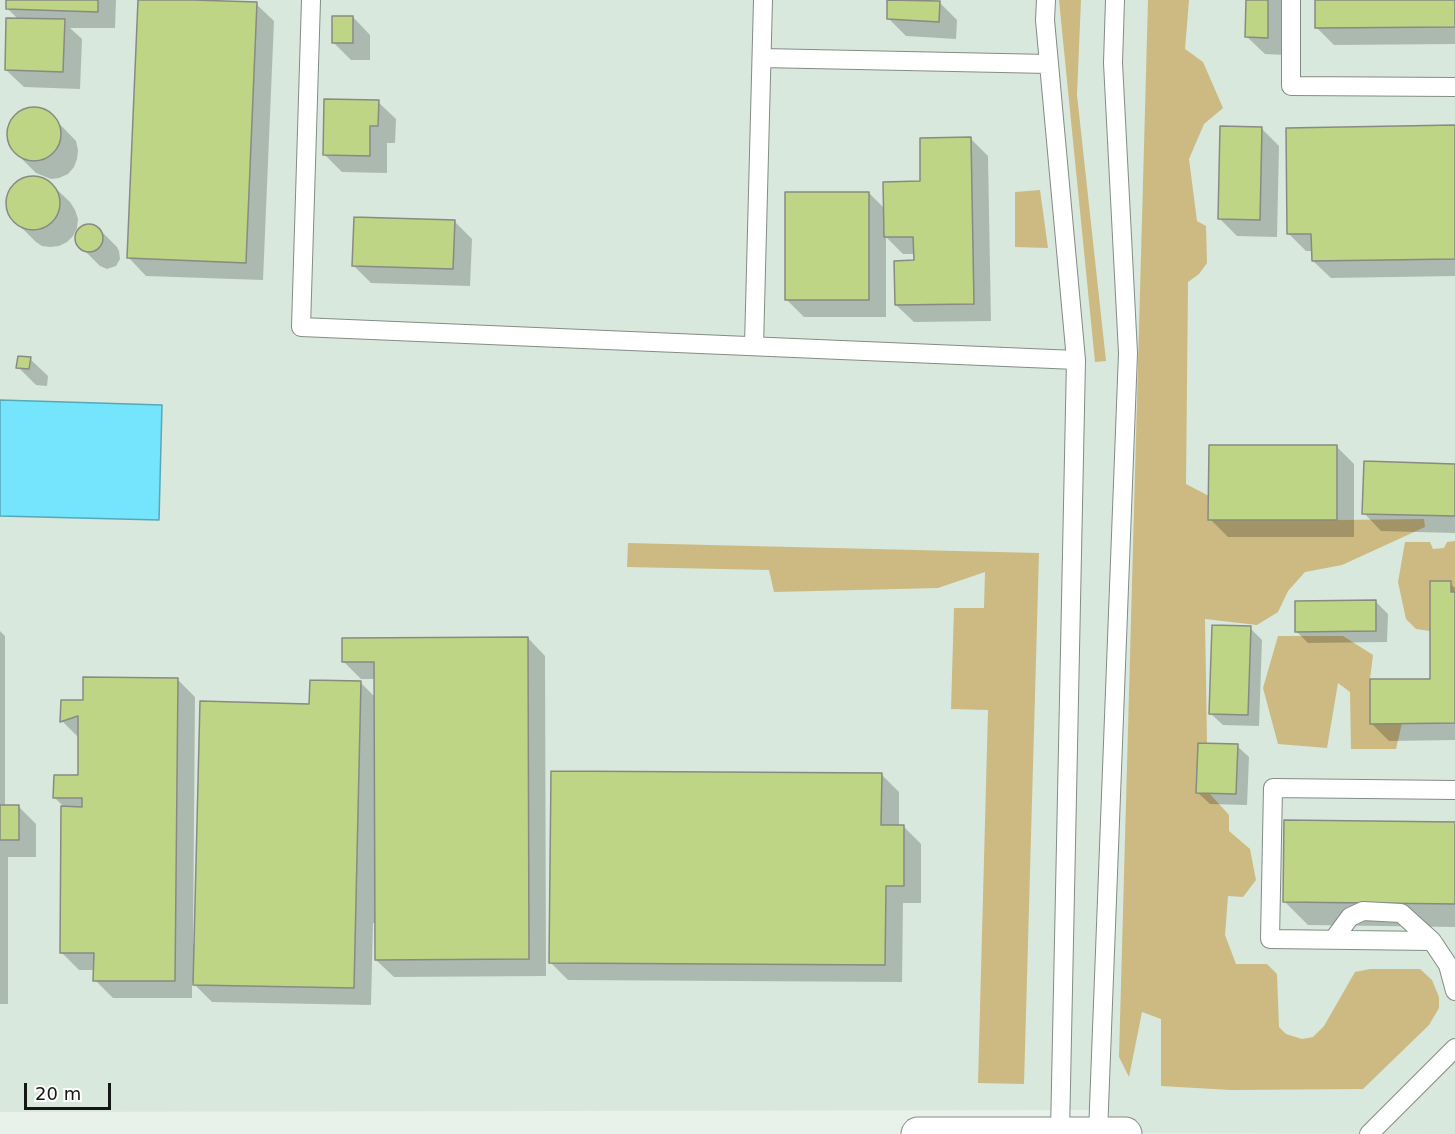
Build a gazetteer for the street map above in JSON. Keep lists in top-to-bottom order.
{
  "scale_bar": "20 m"
}
